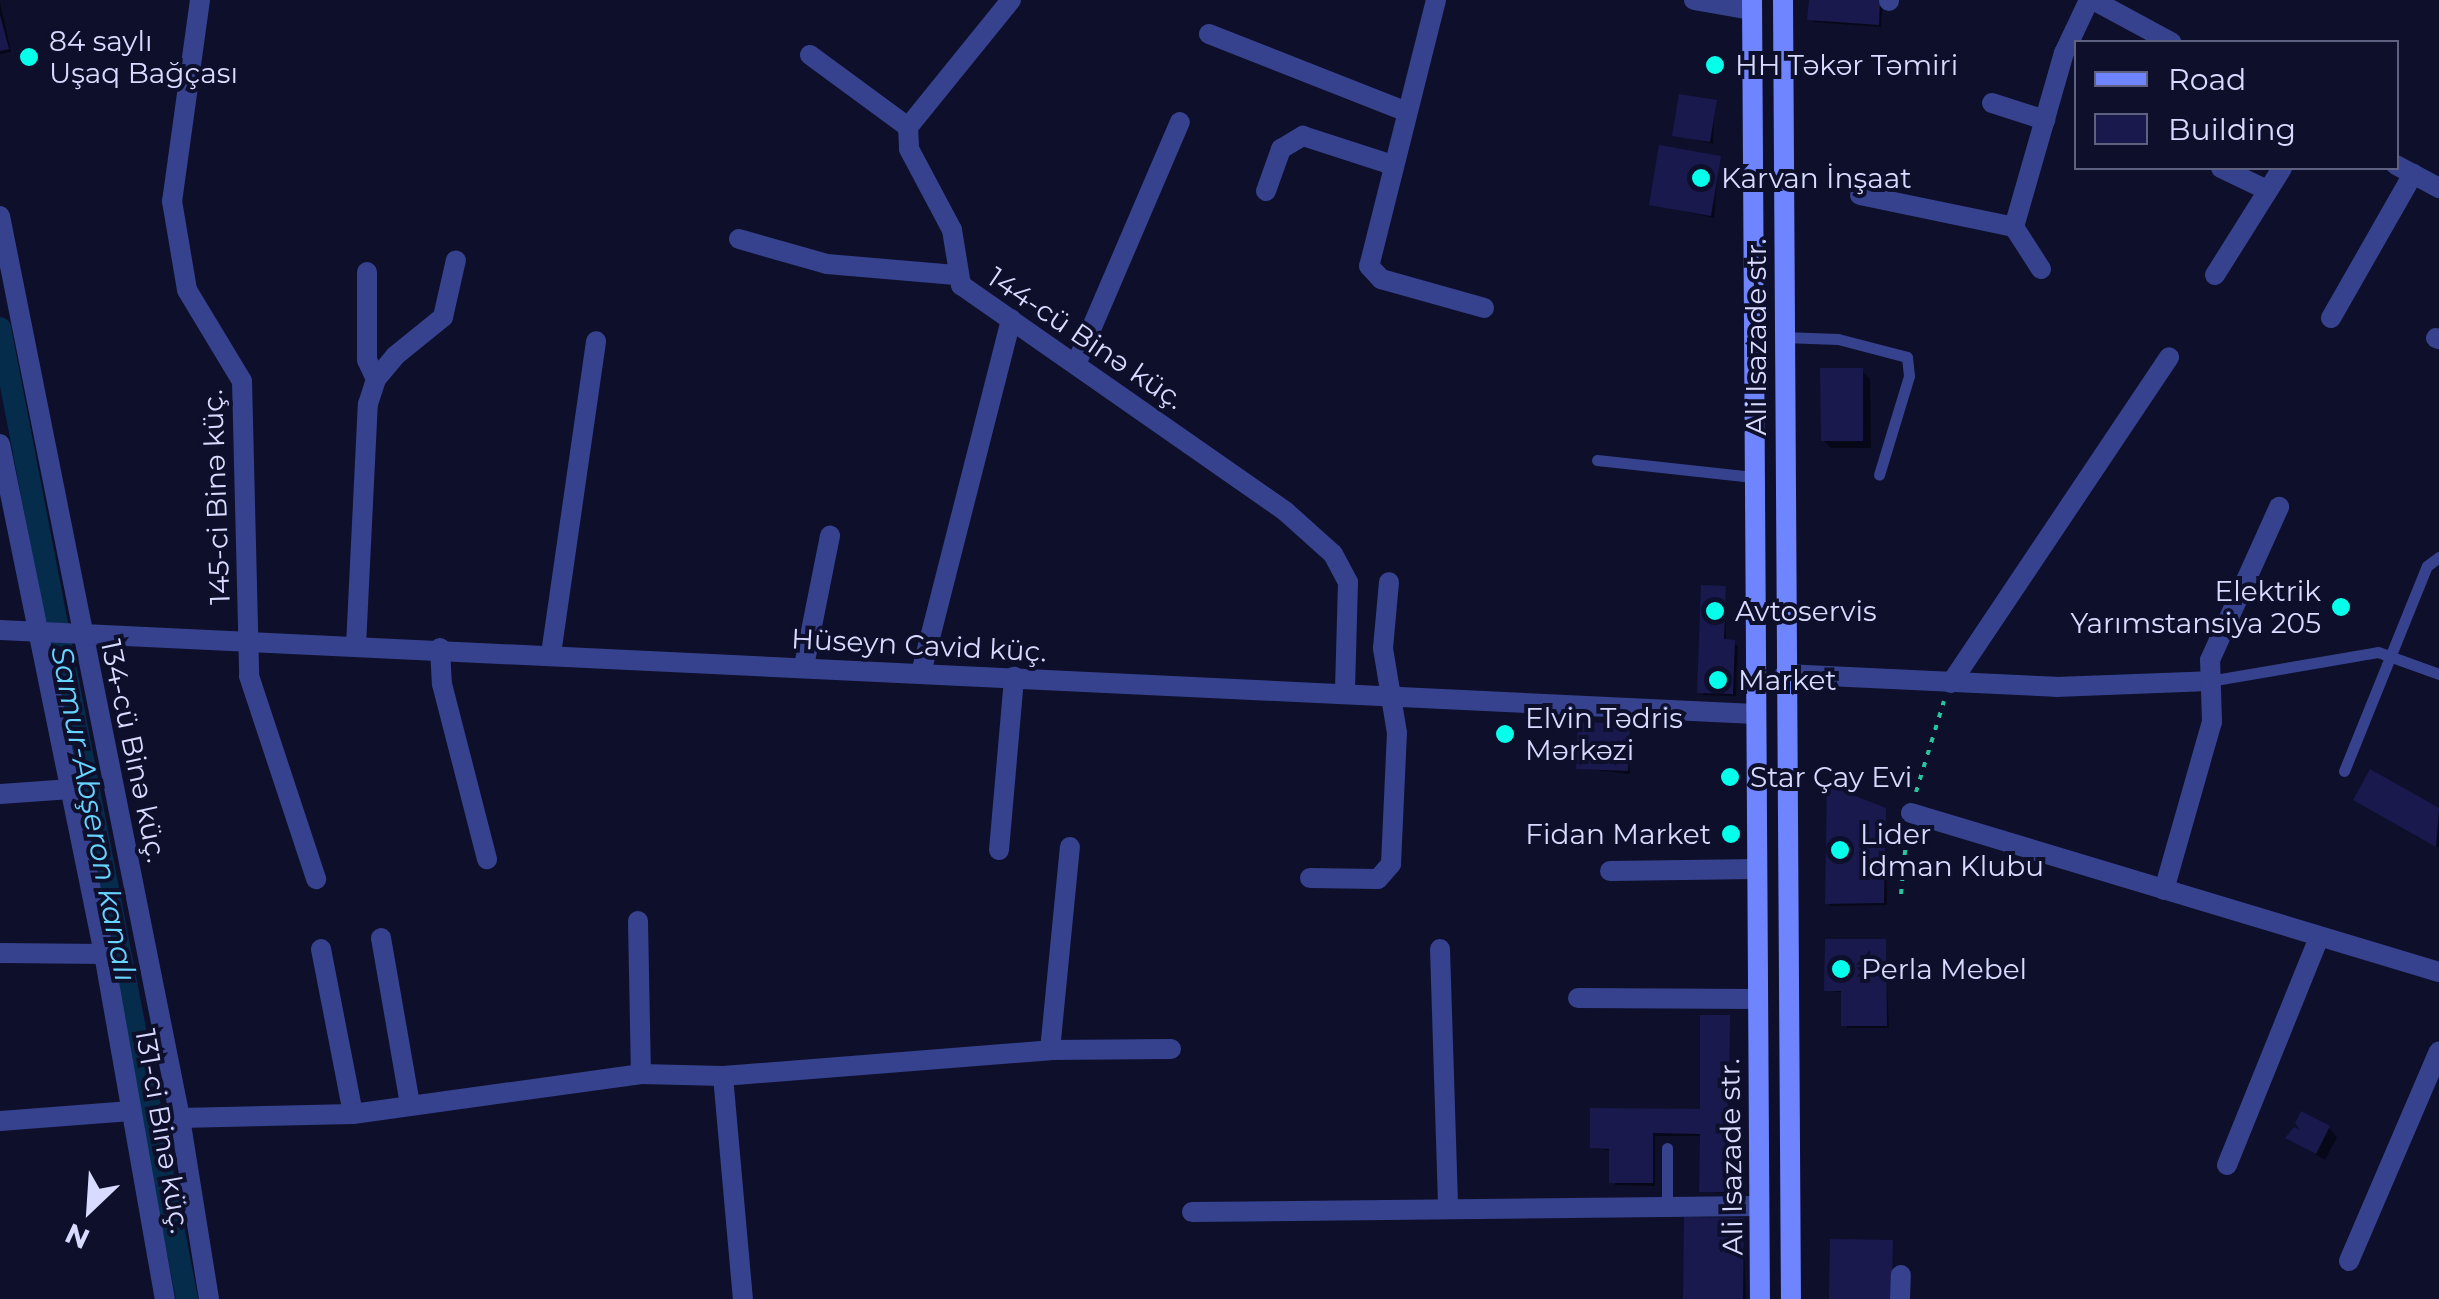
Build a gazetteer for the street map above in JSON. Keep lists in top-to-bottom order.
{
  "streets": {
    "main road": ["Ali Isazade str."],
    "street": [
      "144-cü Binə küç.",
      "145-ci Binə küç.",
      "Hüseyn Cavid küç.",
      "134-cü Binə küç.",
      "131-ci Binə küç."
    ]
  },
  "crossings": [
    ["Ali Isazade str.", "Hüseyn Cavid küç."],
    ["144-cü Binə küç.", "Hüseyn Cavid küç."],
    ["145-ci Binə küç.", "Hüseyn Cavid küç."],
    ["Hüseyn Cavid küç.", "134-cü Binə küç."],
    ["Hüseyn Cavid küç.", "131-ci Binə küç."]
  ],
  "water": ["Samur-Abşeron kanalı"],
  "places": [
    "84 saylı Uşaq Bağçası",
    "HH Təkər Təmiri",
    "Karvan İnşaat",
    "Elektrik Yarımstansiya 205",
    "Avtoservis",
    "Market",
    "Elvin Tədris Mərkəzi",
    "Star Çay Evi",
    "Fidan Market",
    "Lider İdman Klubu",
    "Perla Mebel"
  ],
  "legend": ["Road", "Building"],
  "north": "bottom left"
}
